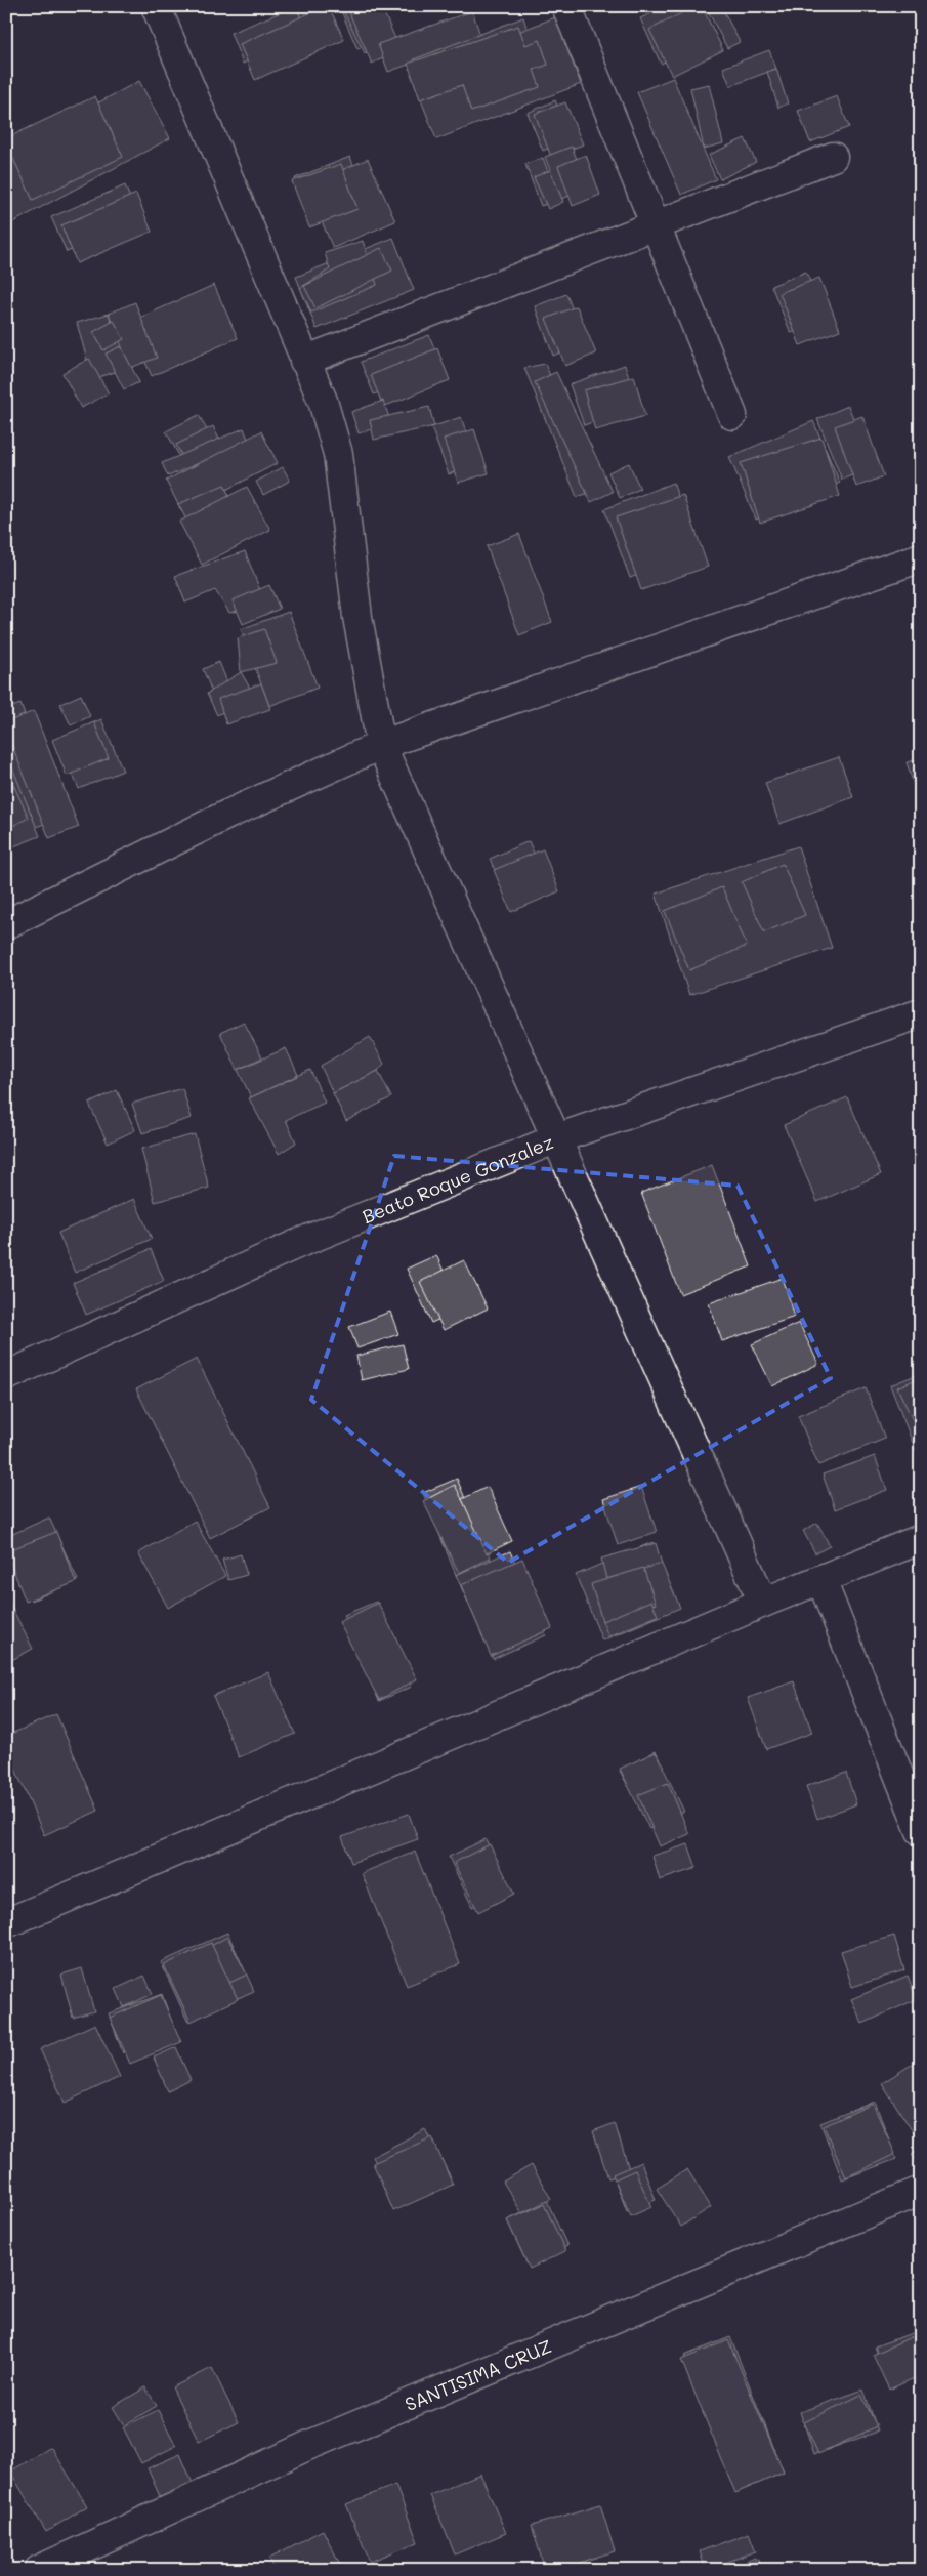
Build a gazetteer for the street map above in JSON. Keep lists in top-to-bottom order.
{
  "streets": {
    "street": ["Beato Roque Gonzalez", "SANTISIMA CRUZ"]
  }
}
